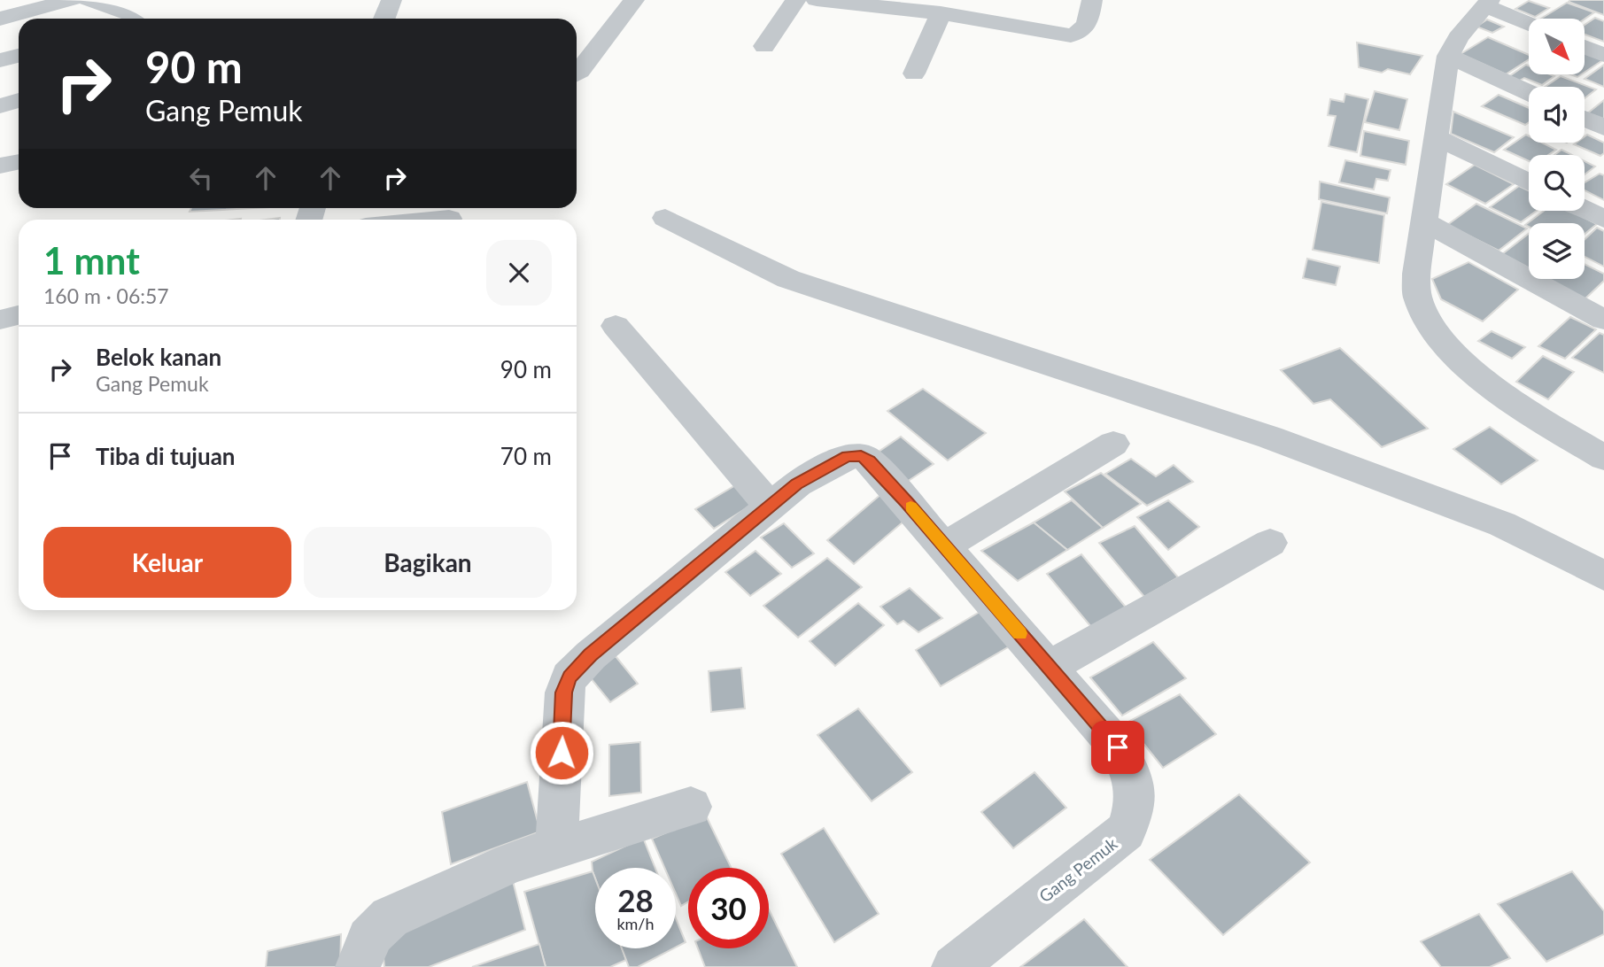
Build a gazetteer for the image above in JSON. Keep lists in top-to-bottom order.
{
  "streets": {
    "street": ["Gang Pemuk"]
  },
  "north": "bottom right",
  "page": {
    "turn": ["90 m", "Gang Pemuk"],
    "heading": ["1 mnt", "160 m · 06:57"],
    "list": [
      {
        "name": "Belok kanan",
        "note": "Gang Pemuk",
        "value": "90 m"
      },
      {
        "name": "Tiba di tujuan",
        "value": "70 m"
      }
    ],
    "buttons": ["Keluar", "Bagikan"],
    "speed": "28 km/h",
    "limit": "30"
  }
}
